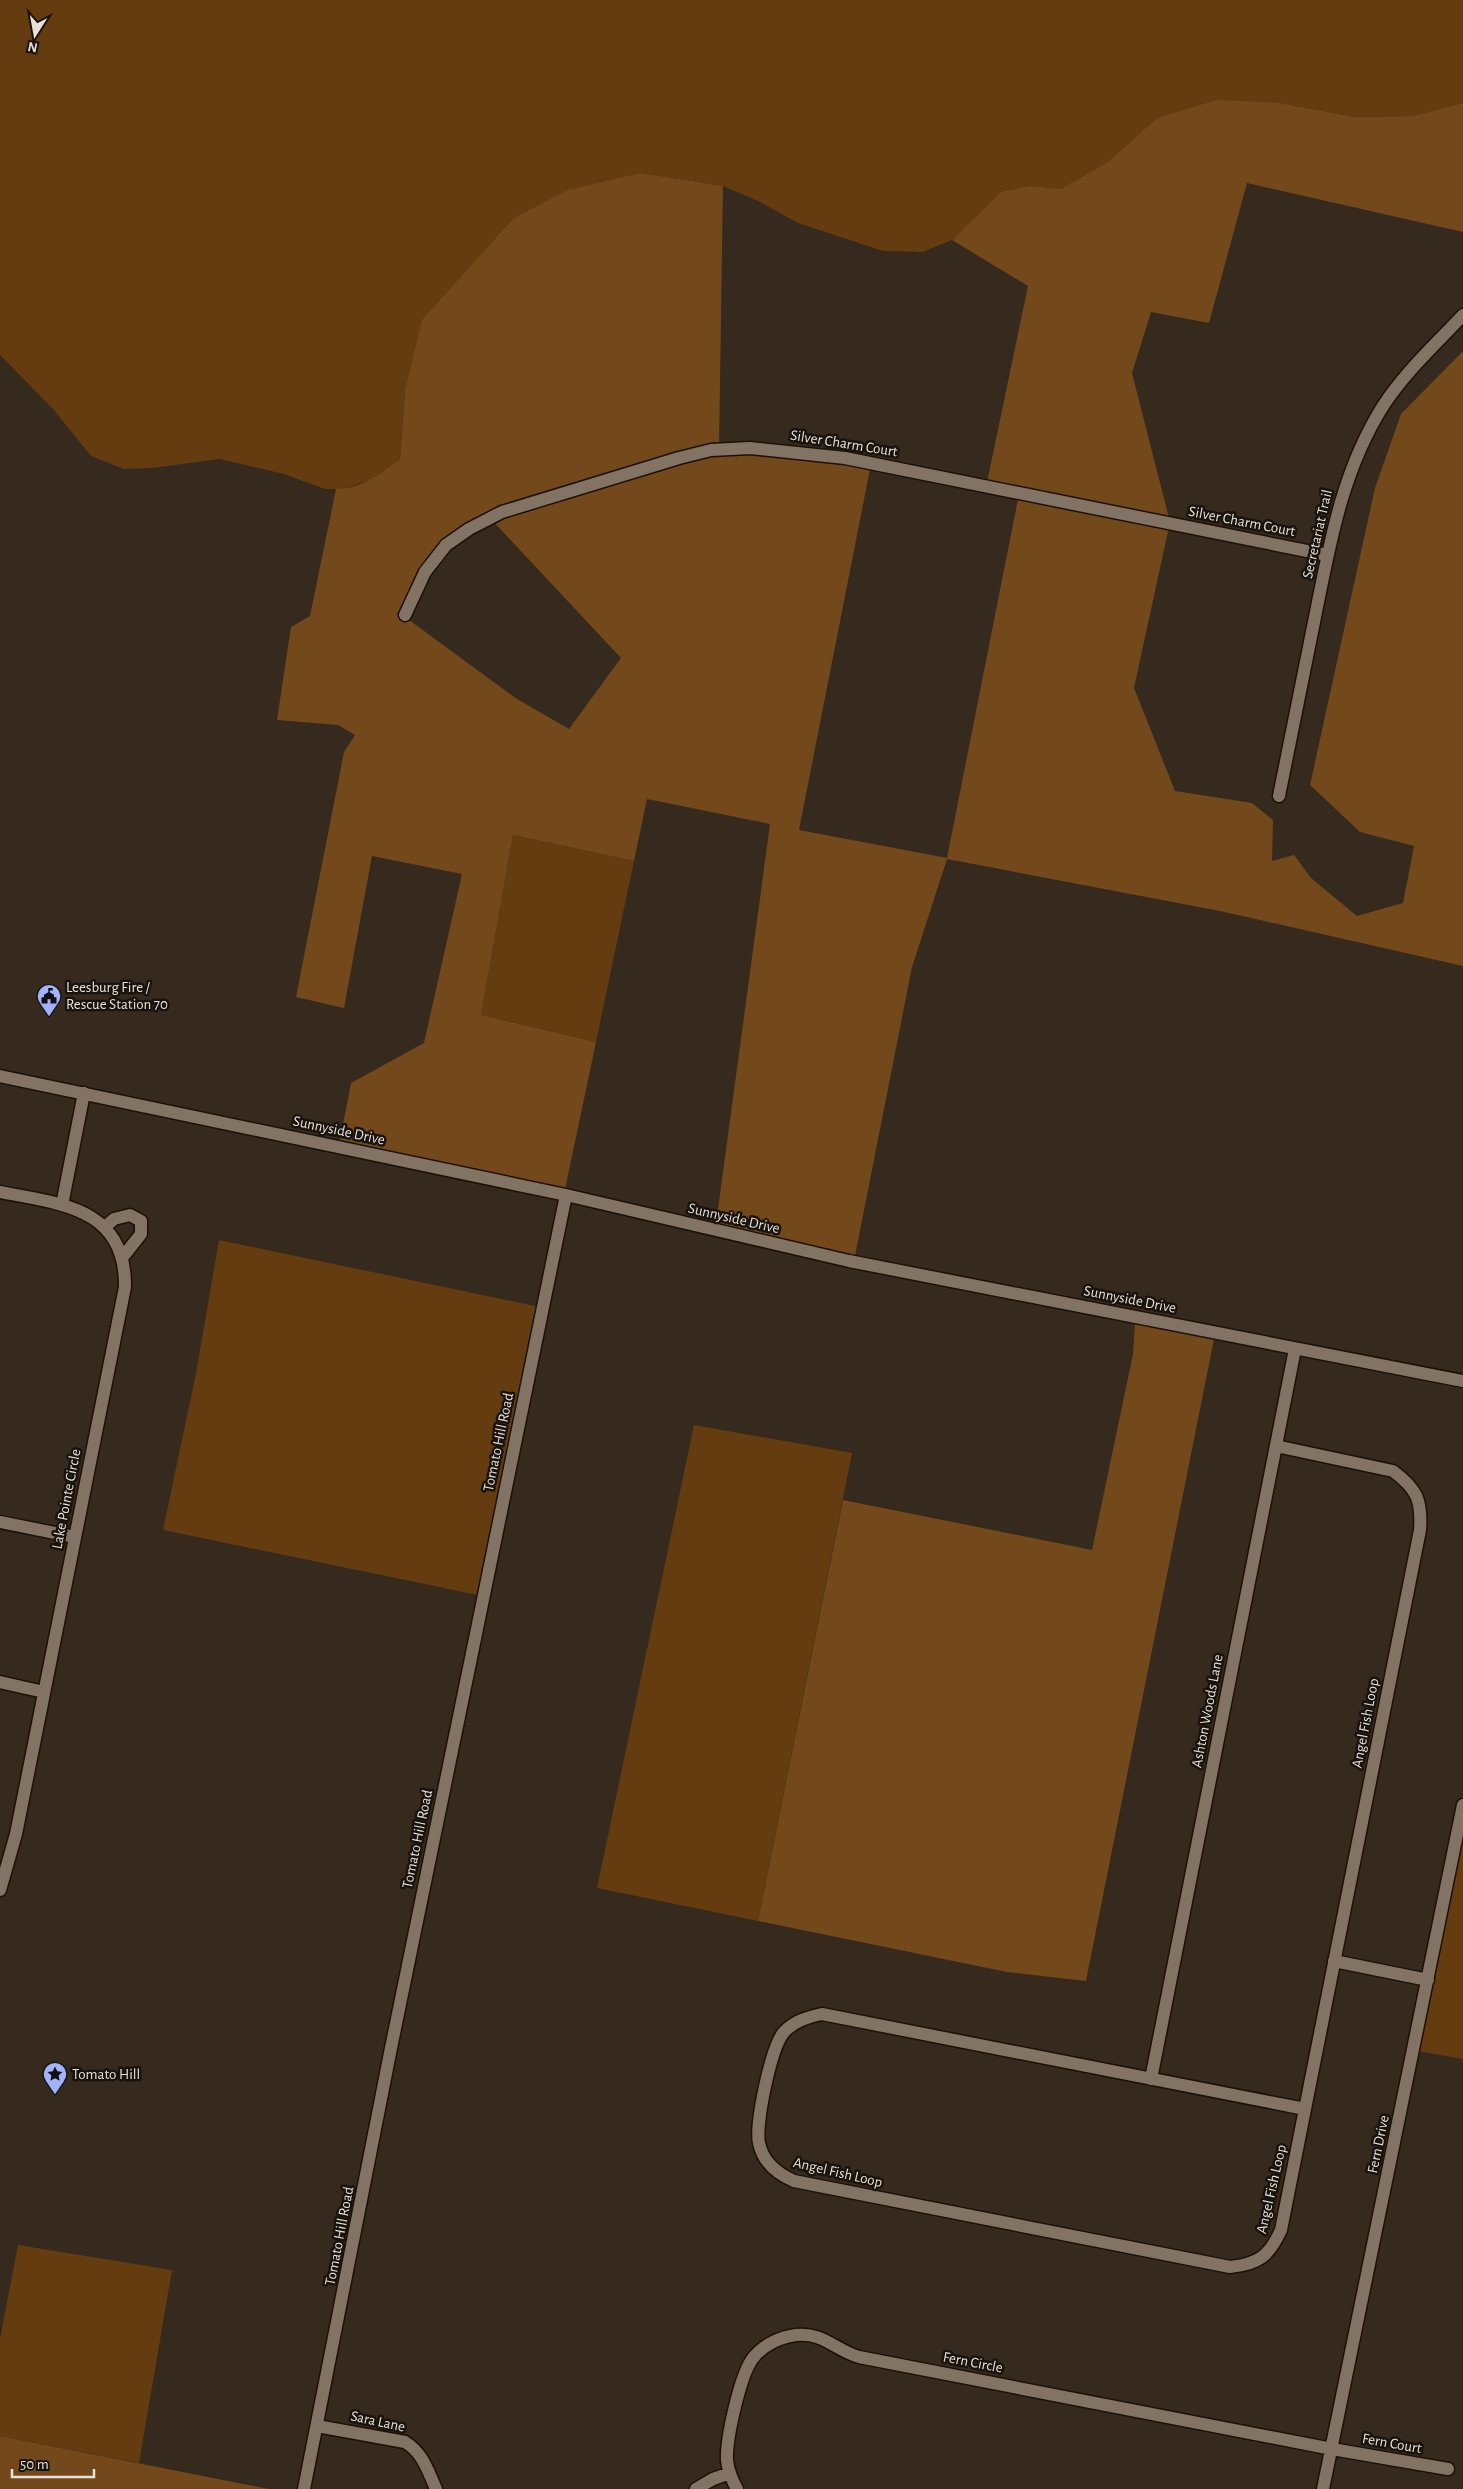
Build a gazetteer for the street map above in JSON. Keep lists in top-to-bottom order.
{
  "streets": {
    "street": [
      "Silver Charm Court",
      "Secretariat Trail",
      "Sunnyside Drive",
      "Tomato Hill Road",
      "Lake Pointe Circle",
      "Ashton Woods Lane",
      "Angel Fish Loop",
      "Fern Drive",
      "Fern Circle",
      "Sara Lane",
      "Fern Court"
    ]
  },
  "crossings": [
    ["Silver Charm Court", "Secretariat Trail"],
    ["Sunnyside Drive", "Tomato Hill Road"],
    ["Sunnyside Drive", "Ashton Woods Lane"],
    ["Tomato Hill Road", "Sara Lane"],
    ["Ashton Woods Lane", "Angel Fish Loop"],
    ["Fern Drive", "Fern Circle"],
    ["Fern Drive", "Fern Court"],
    ["Fern Circle", "Fern Court"]
  ],
  "places": {
    "public building": ["Leesburg Fire / Rescue Station 70"],
    "place": ["Tomato Hill"]
  },
  "scale_bar": "50 m",
  "north": "bottom"
}
